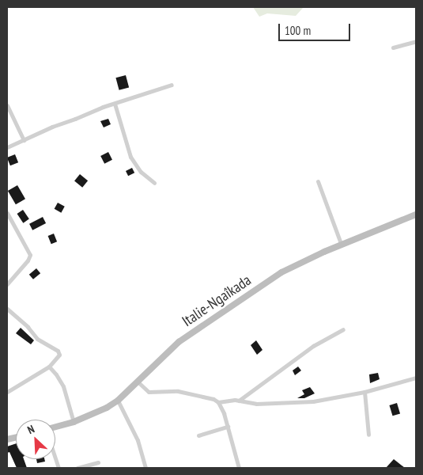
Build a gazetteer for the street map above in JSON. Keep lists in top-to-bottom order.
{
  "streets": {
    "street": ["Italie-Ngaîkada"]
  },
  "scale_bar": "100 m",
  "north": "top left"
}
